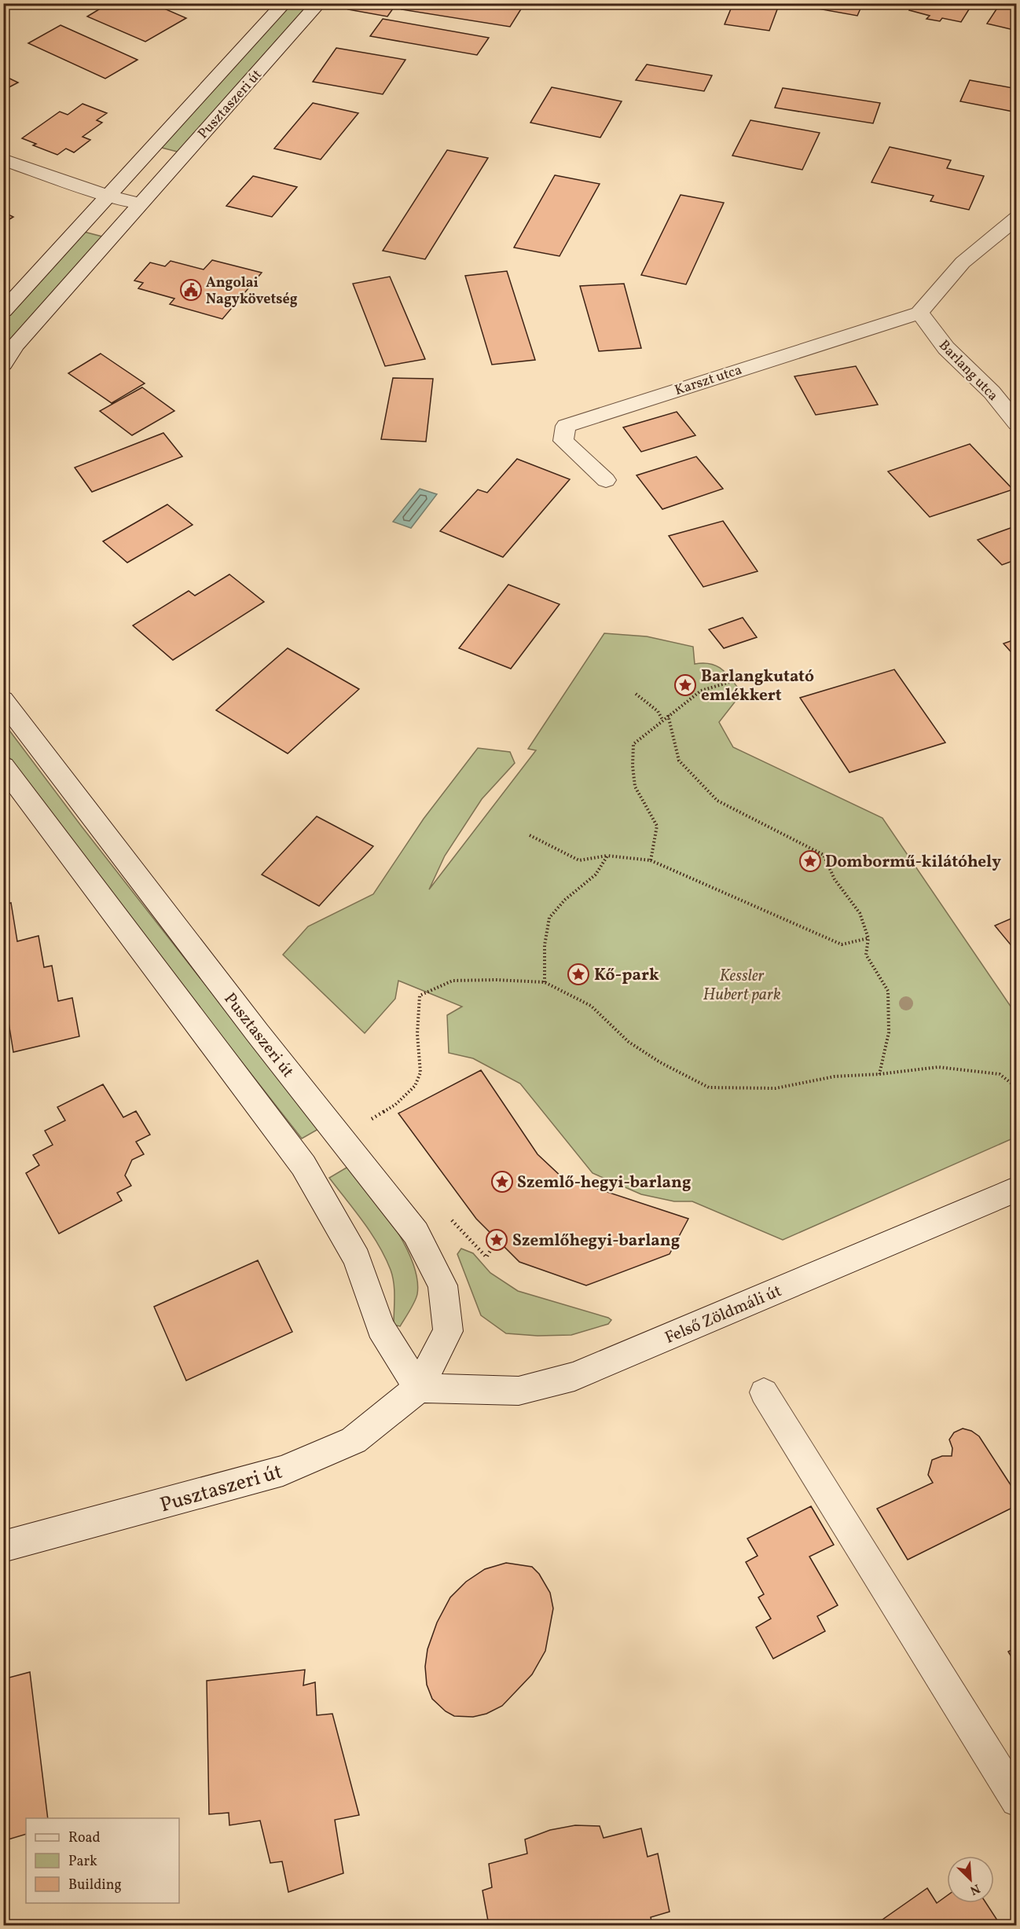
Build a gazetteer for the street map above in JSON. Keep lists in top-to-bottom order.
{
  "streets": {
    "street": [
      "Pusztaszeri út",
      "Barlang utca",
      "Karszt utca",
      "Felső Zöldmáli út"
    ]
  },
  "crossings": [
    ["Pusztaszeri út", "Felső Zöldmáli út"],
    ["Barlang utca", "Karszt utca"]
  ],
  "parks": ["Kessler Hubert park"],
  "places": {
    "public building": ["Angolai Nagykövetség"],
    "place": [
      "Barlangkutató emlékkert",
      "Dombormű-kilátóhely",
      "Kő-park",
      "Szemlő-hegyi-barlang",
      "Szemlőhegyi-barlang"
    ]
  },
  "legend": ["Road", "Park", "Building"],
  "north": "bottom right"
}
